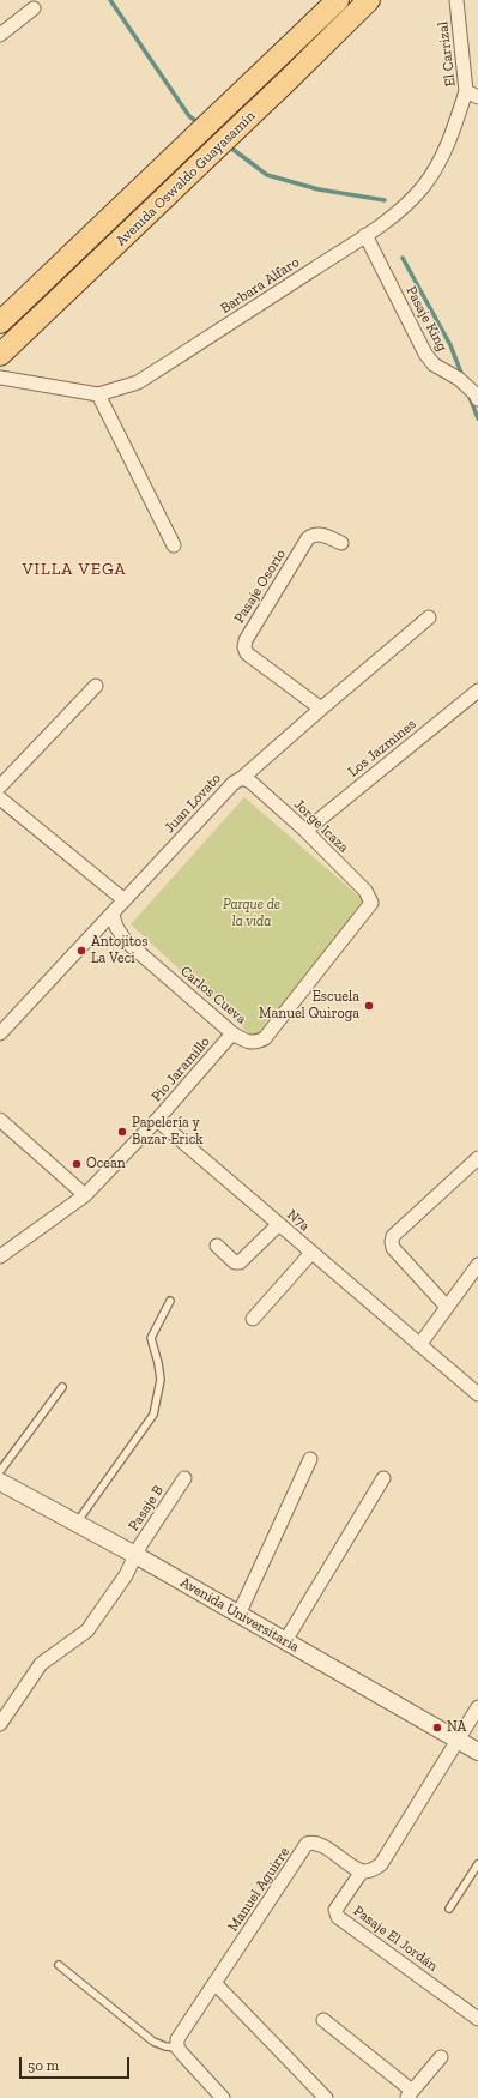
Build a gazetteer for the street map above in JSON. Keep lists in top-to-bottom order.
{
  "streets": {
    "main road": ["Avenida Oswaldo Guayasamín"],
    "street": [
      "El Carrizal",
      "Barbara Alfaro",
      "Pasaje King",
      "Pasaje Osorio",
      "Los Jazmines",
      "Juan Lovato",
      "Jorge Icaza",
      "Carlos Cueva",
      "Pio Jaramillo",
      "N7a",
      "Pasaje B",
      "Avenida Universitaria",
      "Manuel Aguirre",
      "Pasaje El Jordán"
    ]
  },
  "crossings": [
    ["El Carrizal", "Barbara Alfaro"],
    ["Barbara Alfaro", "Pasaje King"],
    ["Pasaje Osorio", "Juan Lovato"],
    ["Los Jazmines", "Jorge Icaza"],
    ["Juan Lovato", "Jorge Icaza"],
    ["Juan Lovato", "Carlos Cueva"],
    ["Jorge Icaza", "Carlos Cueva"],
    ["Carlos Cueva", "Pio Jaramillo"],
    ["Pio Jaramillo", "N7a"],
    ["Pasaje B", "Avenida Universitaria"],
    ["Manuel Aguirre", "Pasaje El Jordán"]
  ],
  "districts": ["VILLA VEGA"],
  "parks": ["Parque de la vida"],
  "places": [
    "Antojitos La Veci",
    "Escuela Manuel Quiroga",
    "Papelería y Bazar Erick",
    "Ocean",
    "NA"
  ],
  "scale_bar": "50 m"
}
